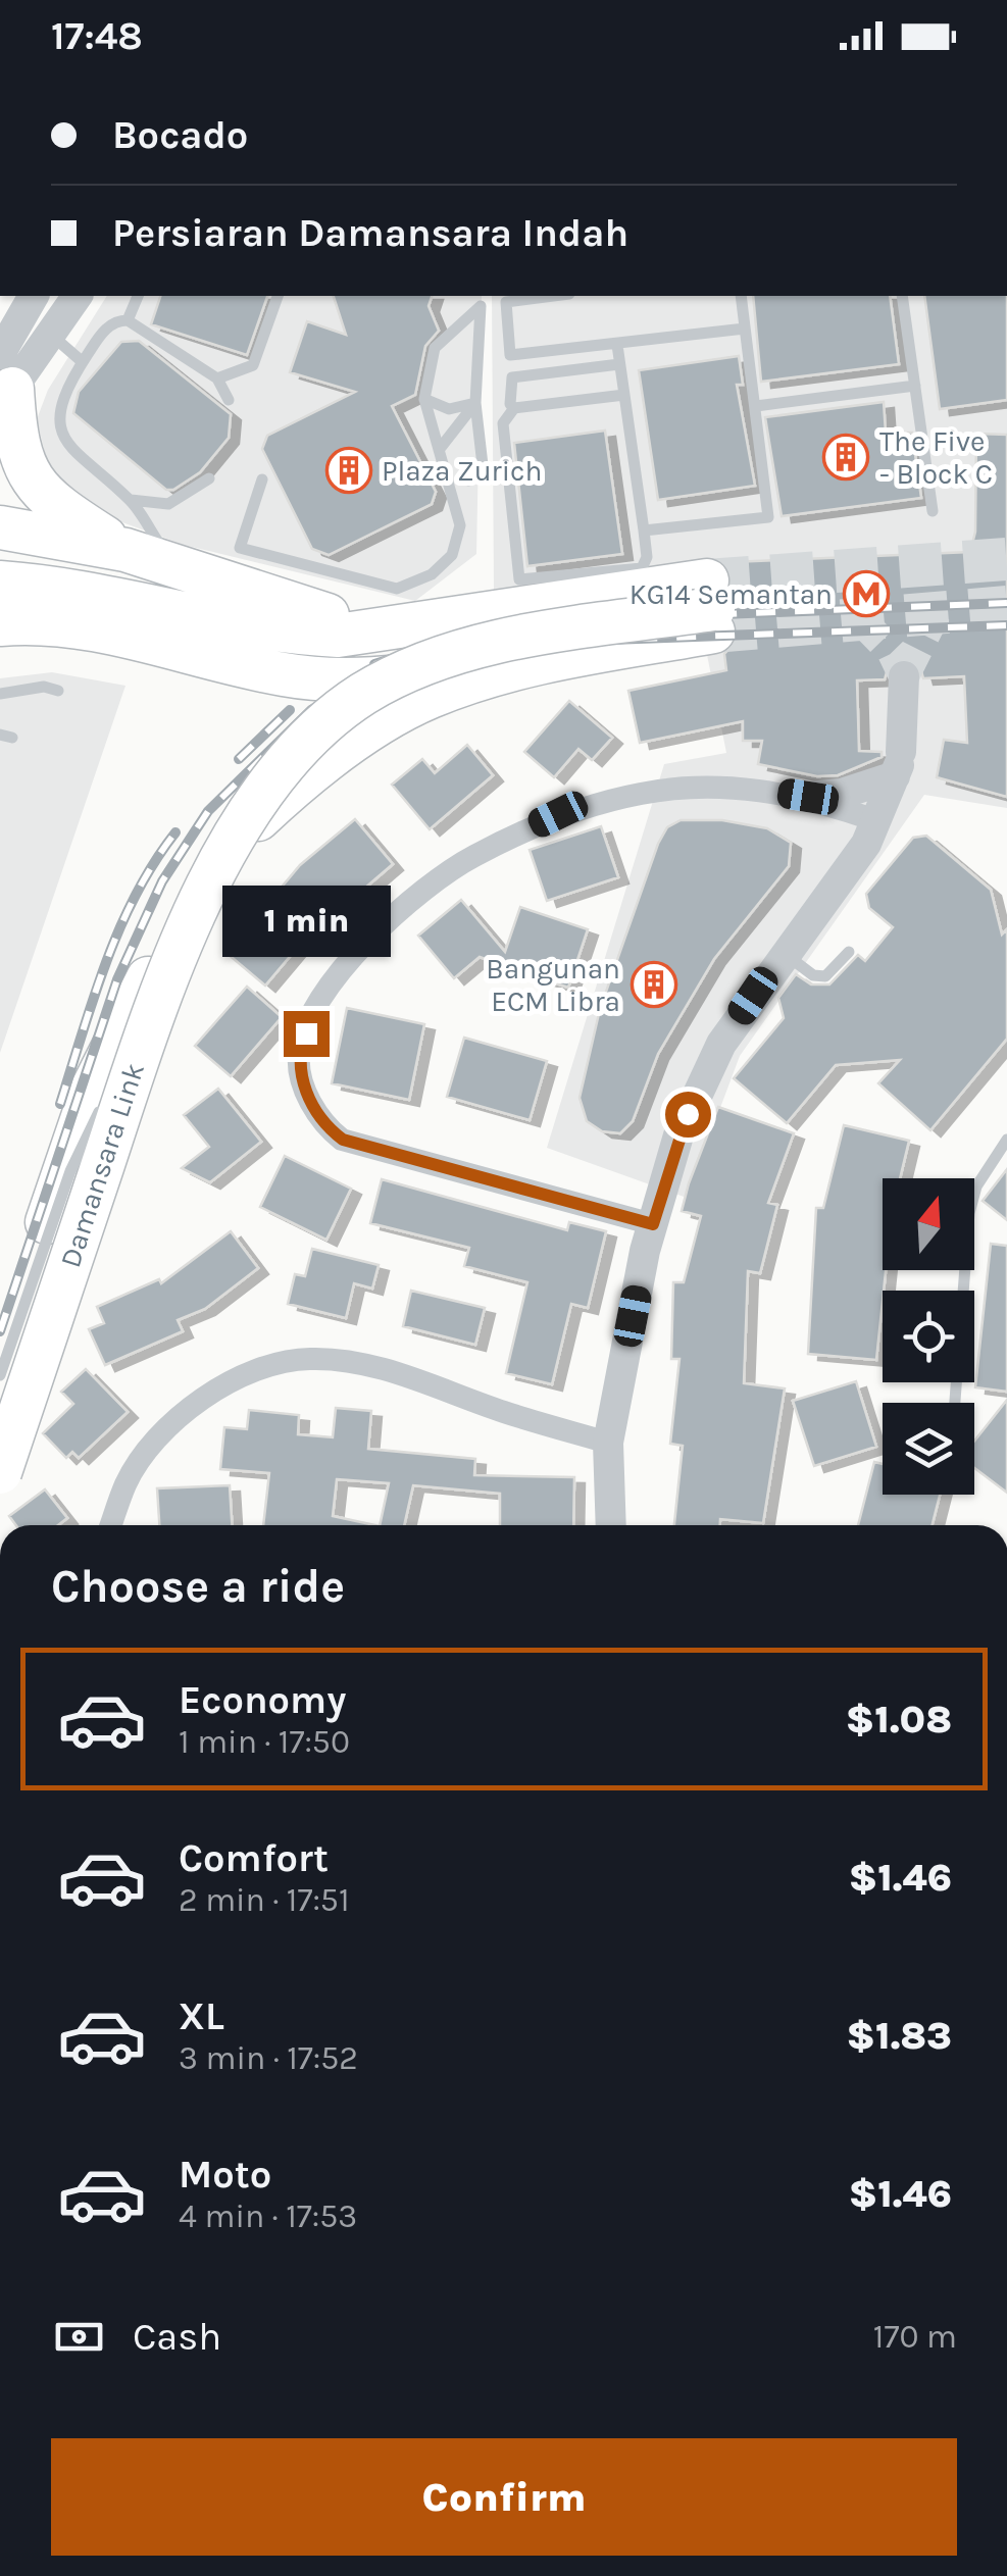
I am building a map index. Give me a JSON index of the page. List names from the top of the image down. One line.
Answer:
{"streets":{"highway":["Damansara Link"]},"places":{"building":["The Five - Block C","Plaza Zurich","Bangunan ECM Libra"],"metro station":["KG14 Semantan"]},"north":"top","page":{"status":"17:48","banner":["Bocado","Persiaran Damansara Indah"],"bubble":"1 min","heading":"Choose a ride","list":[{"name":"Economy","note":"1 min · 17:50","value":"$1.08"},{"name":"Comfort","note":"2 min · 17:51","value":"$1.46"},{"name":"XL","note":"3 min · 17:52","value":"$1.83"},{"name":"Moto","note":"4 min · 17:53","value":"$1.46"}],"pay":["Cash","170 m"],"buttons":"Confirm"}}
